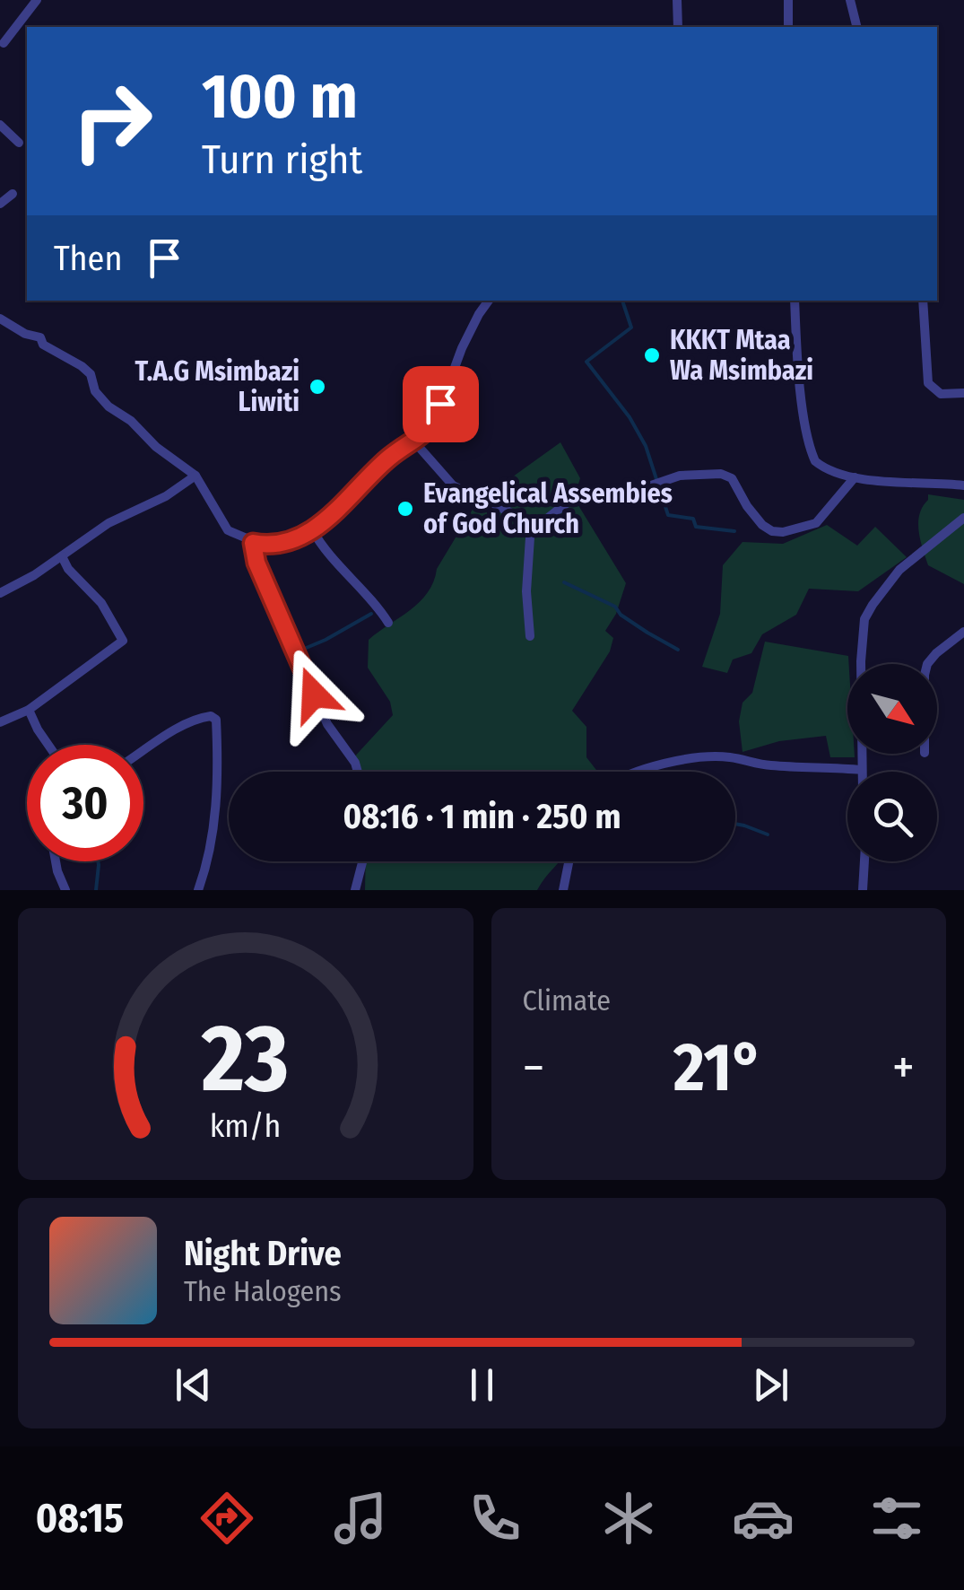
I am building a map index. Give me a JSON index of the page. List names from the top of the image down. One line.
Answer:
{"places":["KKKT Mtaa Wa Msimbazi","T.A.G Msimbazi Liwiti","Evangelical Assembies of God Church"],"north":"bottom right","page":{"turn":["100 m","Turn right"],"then":"Then","limit":"30","trip":"08:16 · 1 min · 250 m","tile":"Climate","heat":["−","21°","+"],"song":["Night Drive","The Halogens"],"tabs":"08:15","gauge":["23","km/h"]}}
